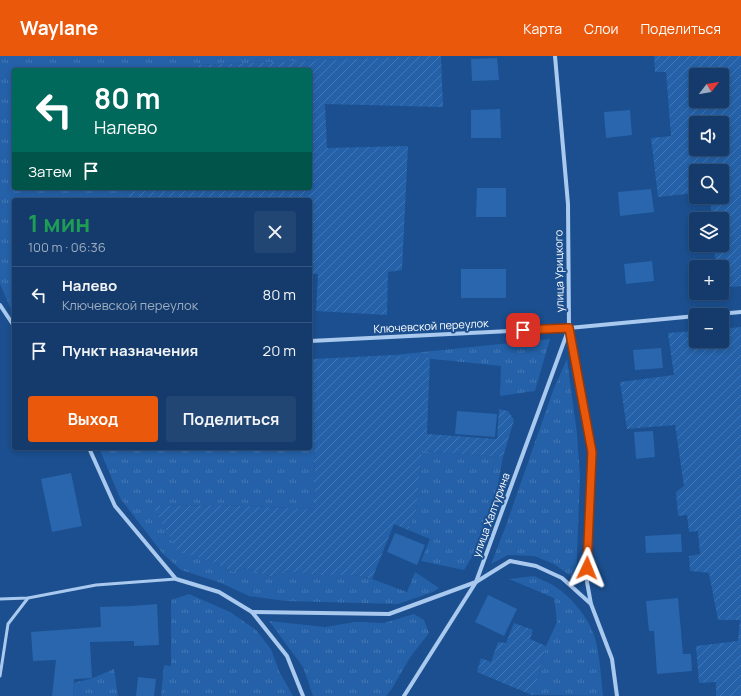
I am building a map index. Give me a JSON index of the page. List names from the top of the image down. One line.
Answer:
{"streets":{"street":["улица Урицкого","Ключевской переулок","улица Халтурина"]},"crossings":[["улица Урицкого","Ключевской переулок"],["улица Урицкого","улица Халтурина"],["Ключевской переулок","улица Халтурина"]],"north":"top right","page":{"header":"Waylane","nav":["Карта","Слои","Поделиться"],"map_buttons":["+","−"],"turn":["80 m","Налево"],"then":"Затем","heading":["1 мин","100 m · 06:36"],"list":[{"name":"Налево","note":"Ключевской переулок","value":"80 m"},{"name":"Пункт назначения","value":"20 m"}],"buttons":["Выход","Поделиться"]}}
